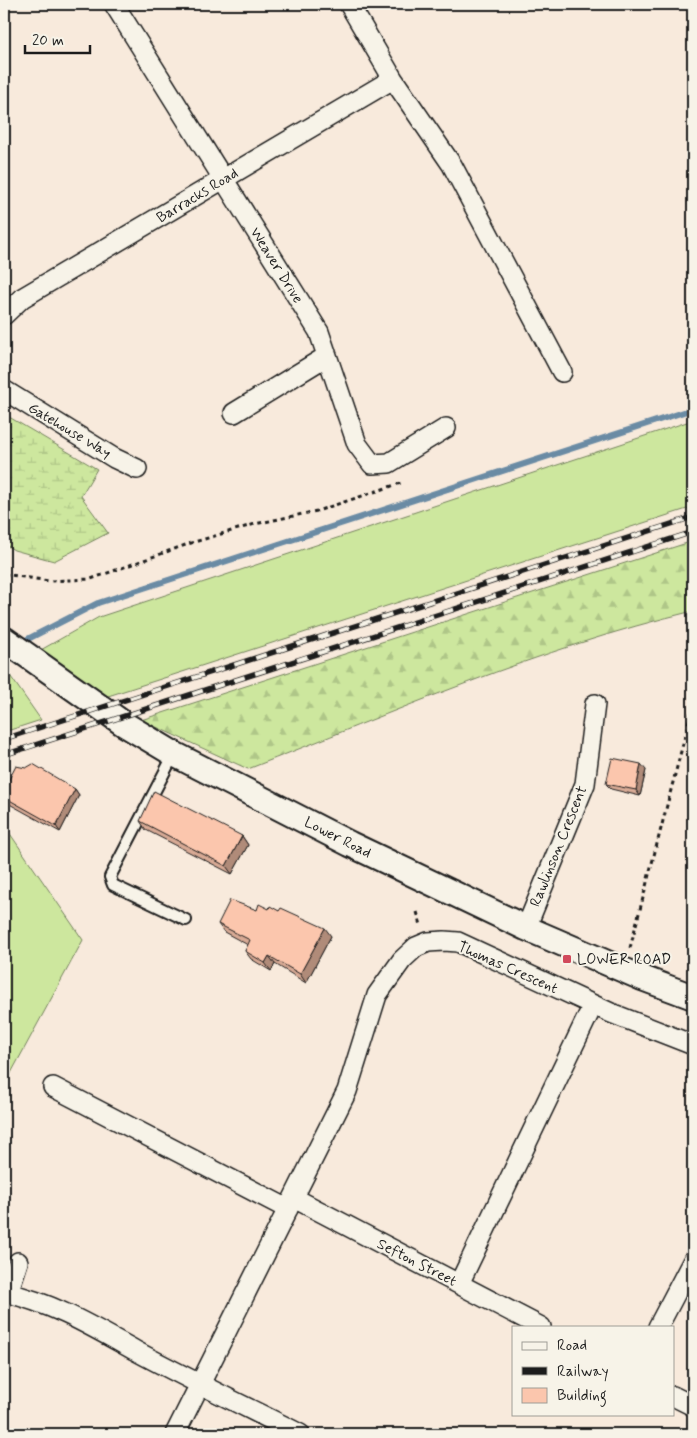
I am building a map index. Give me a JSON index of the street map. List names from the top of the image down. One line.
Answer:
{"streets":{"street":["Barracks Road","Weaver Drive","Gatehouse Way","Lower Road","Rawlinson Crescent","Thomas Crescent","Sefton Street"]},"crossings":[["Barracks Road","Weaver Drive"],["Lower Road","Rawlinson Crescent"],["Thomas Crescent","Sefton Street"]],"places":{"transit":["LOWER ROAD"]},"legend":["Road","Railway","Building"],"scale_bar":"20 m"}
